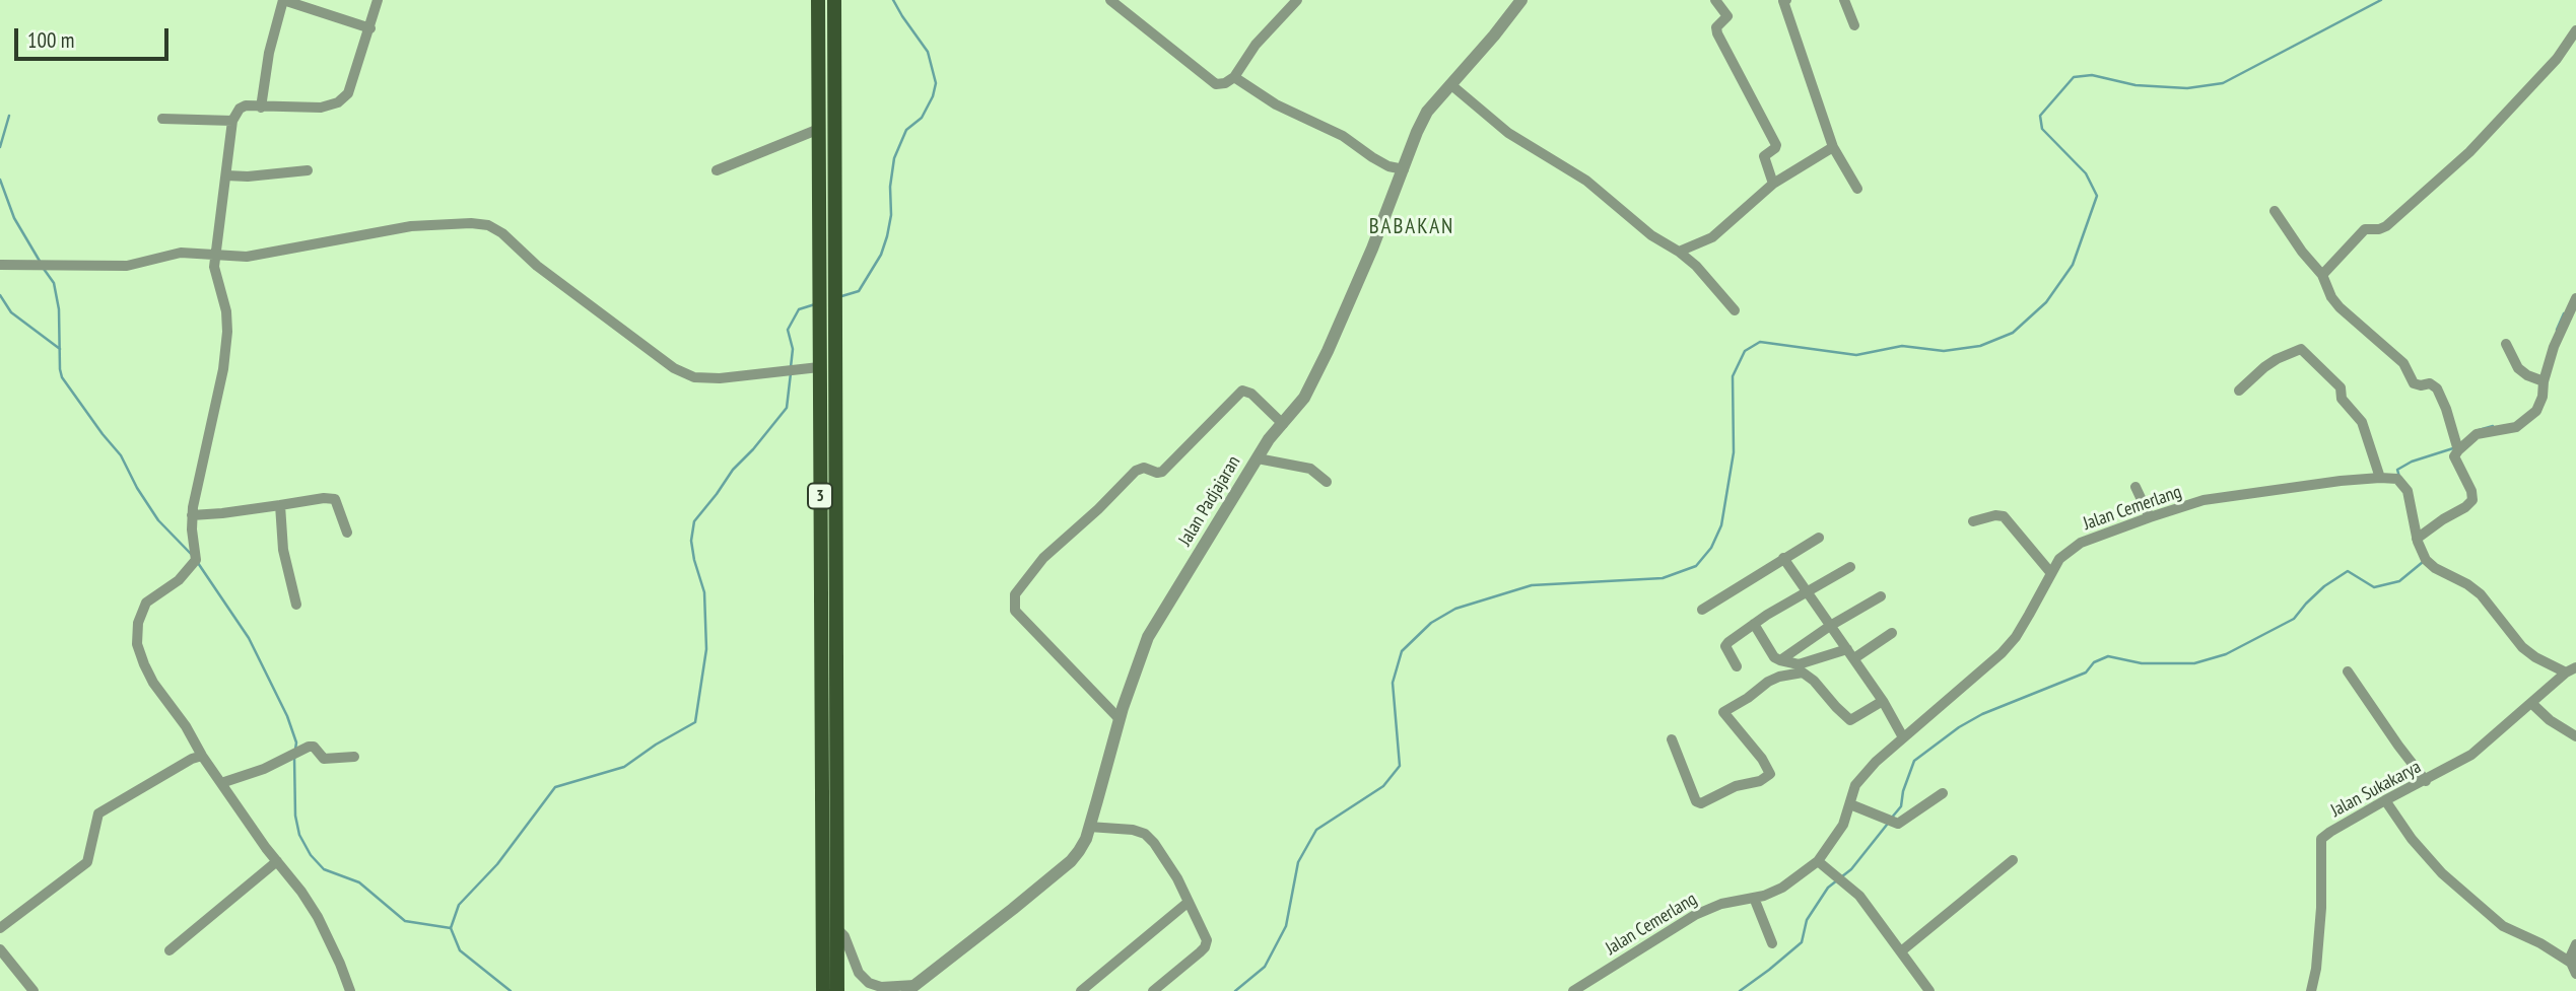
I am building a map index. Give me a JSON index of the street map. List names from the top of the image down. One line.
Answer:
{"streets":{"main road":["3"],"street":["Jalan Padjajaran","Jalan Cemerlang","Jalan Sukakarya"]},"districts":["BABAKAN"],"scale_bar":"100 m"}
